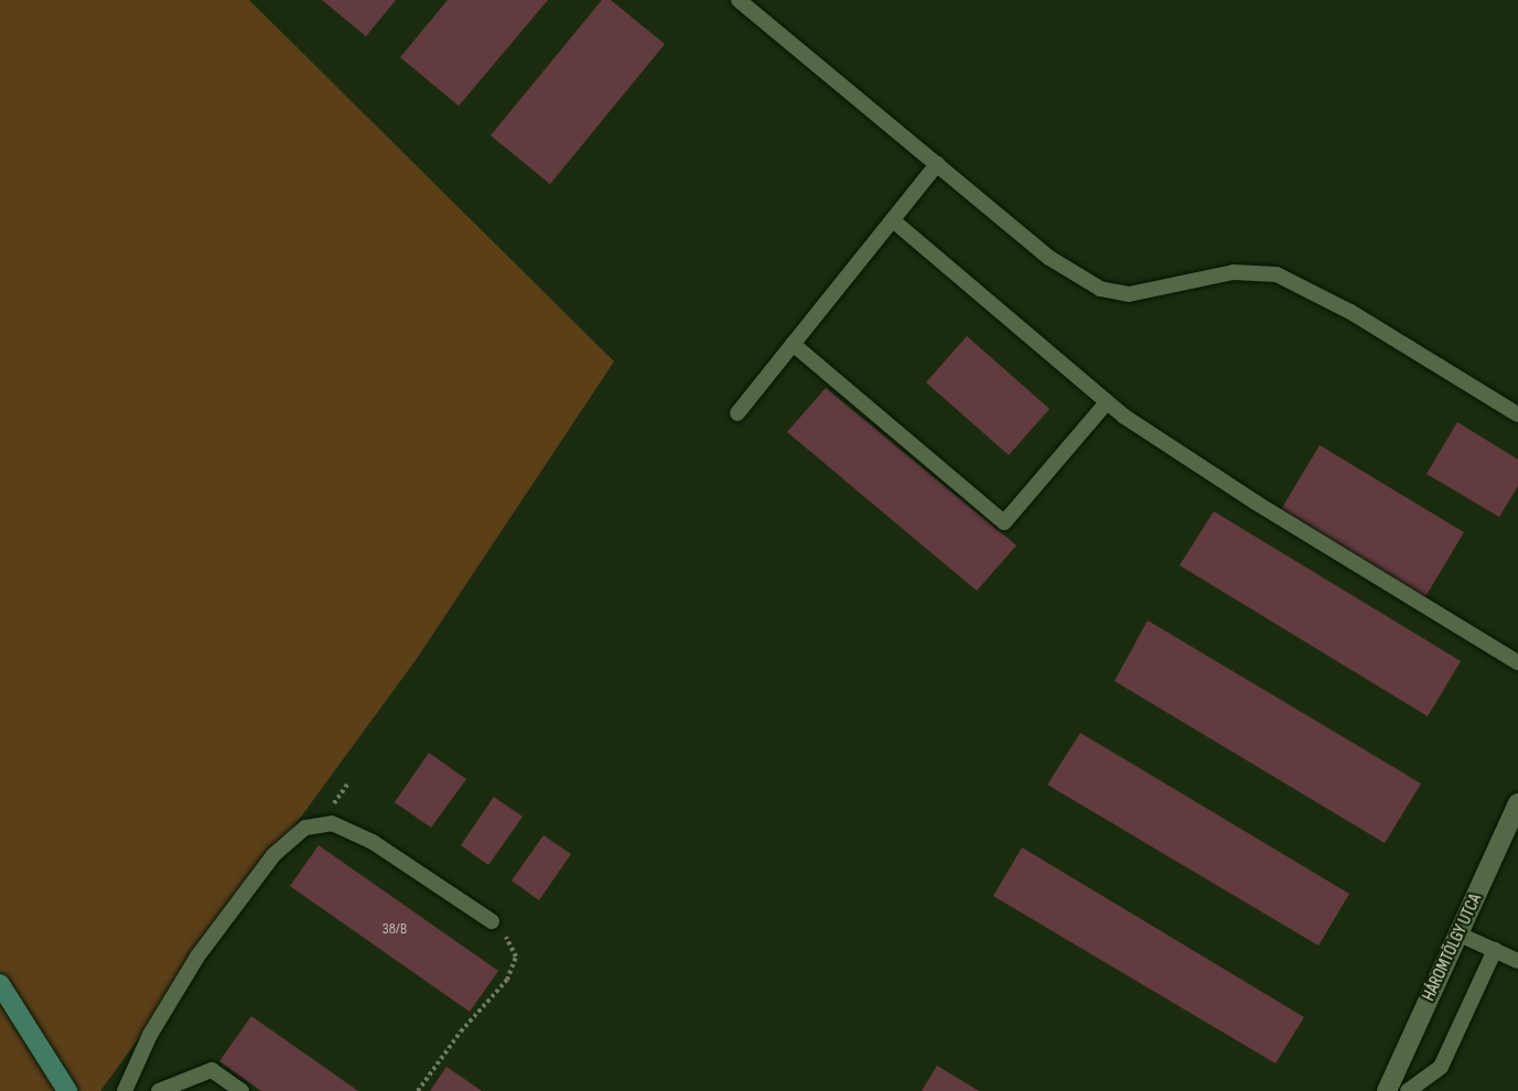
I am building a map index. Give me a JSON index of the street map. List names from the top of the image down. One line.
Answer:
{"streets":{"street":["HÁROMTÖLGY UTCA"]},"house_numbers":["38/B"]}
